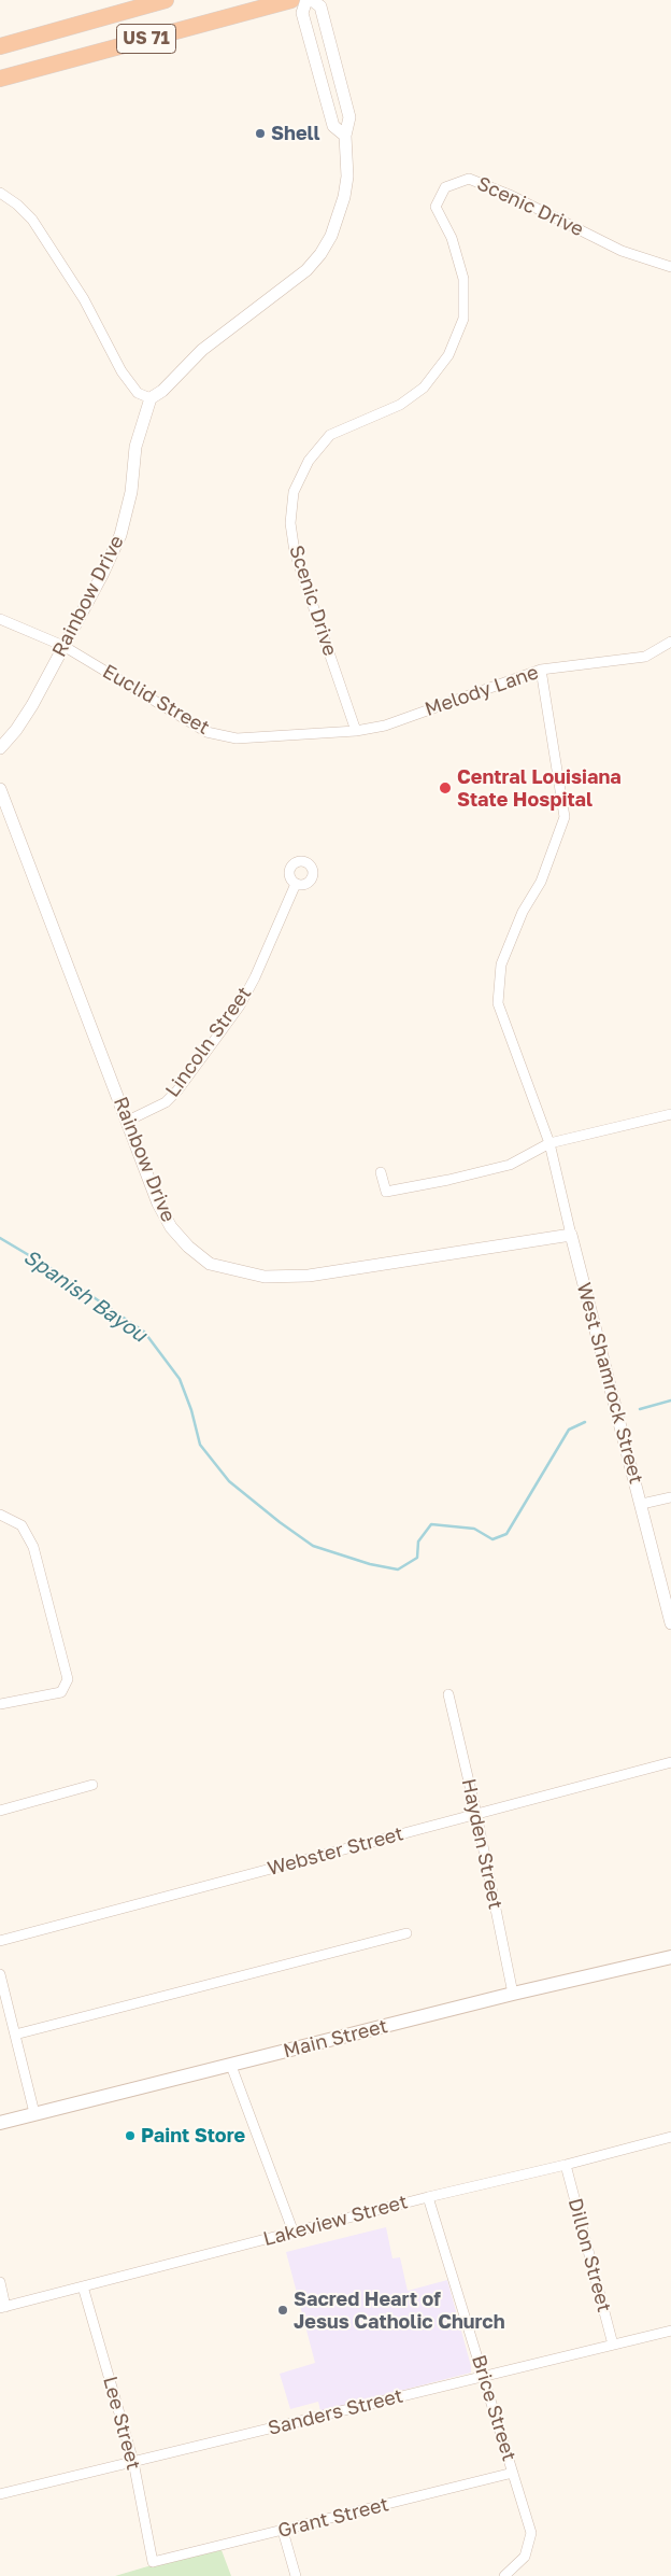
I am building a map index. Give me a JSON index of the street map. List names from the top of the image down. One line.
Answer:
{"streets":{"highway":["US 71"],"main road":["Main Street"],"street":["Scenic Drive","Rainbow Drive","Melody Lane","Euclid Street","Lincoln Street","West Shamrock Street","Hayden Street","Webster Street","Lakeview Street","Dillon Street","Brice Street","Sanders Street","Lee Street","Grant Street"]},"crossings":[["Scenic Drive","Melody Lane"],["Scenic Drive","Euclid Street"],["Rainbow Drive","Euclid Street"],["Rainbow Drive","Lincoln Street"],["Rainbow Drive","West Shamrock Street"],["Melody Lane","Euclid Street"],["Melody Lane","West Shamrock Street"],["Hayden Street","Webster Street"],["Hayden Street","Main Street"],["Lakeview Street","Dillon Street"],["Lakeview Street","Brice Street"],["Lakeview Street","Lee Street"],["Dillon Street","Sanders Street"],["Brice Street","Sanders Street"],["Brice Street","Grant Street"],["Sanders Street","Lee Street"],["Lee Street","Grant Street"]],"water":["Spanish Bayou"],"places":["Shell","Central Louisiana State Hospital","Paint Store","Sacred Heart of Jesus Catholic Church"]}
